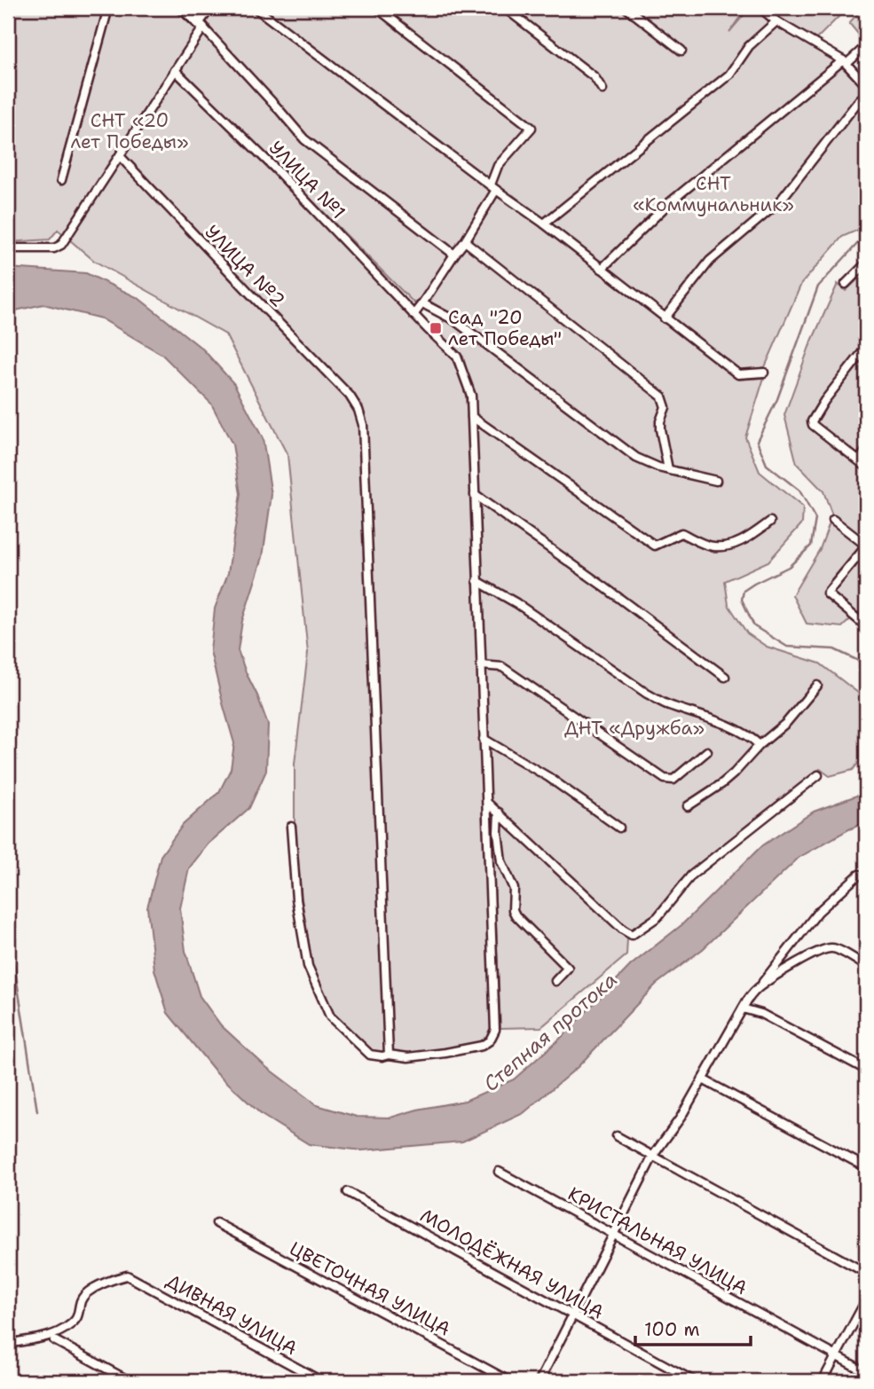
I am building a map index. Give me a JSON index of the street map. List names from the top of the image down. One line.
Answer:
{"streets":{"street":["УЛИЦА №1","УЛИЦА №2","КРИСТАЛЬНАЯ УЛИЦА","МОЛОДЁЖНАЯ УЛИЦА","ЦВЕТОЧНАЯ УЛИЦА","ДИВНАЯ УЛИЦА"]},"crossings":[["УЛИЦА №1","УЛИЦА №2"]],"water":["Степная протока"],"parks":["СНТ «20 лет Победы»","СНТ «Коммунальник»","ДНТ «Дружба»"],"places":{"transit":["Сад \"20 лет Победы\""]},"scale_bar":"100 m"}
